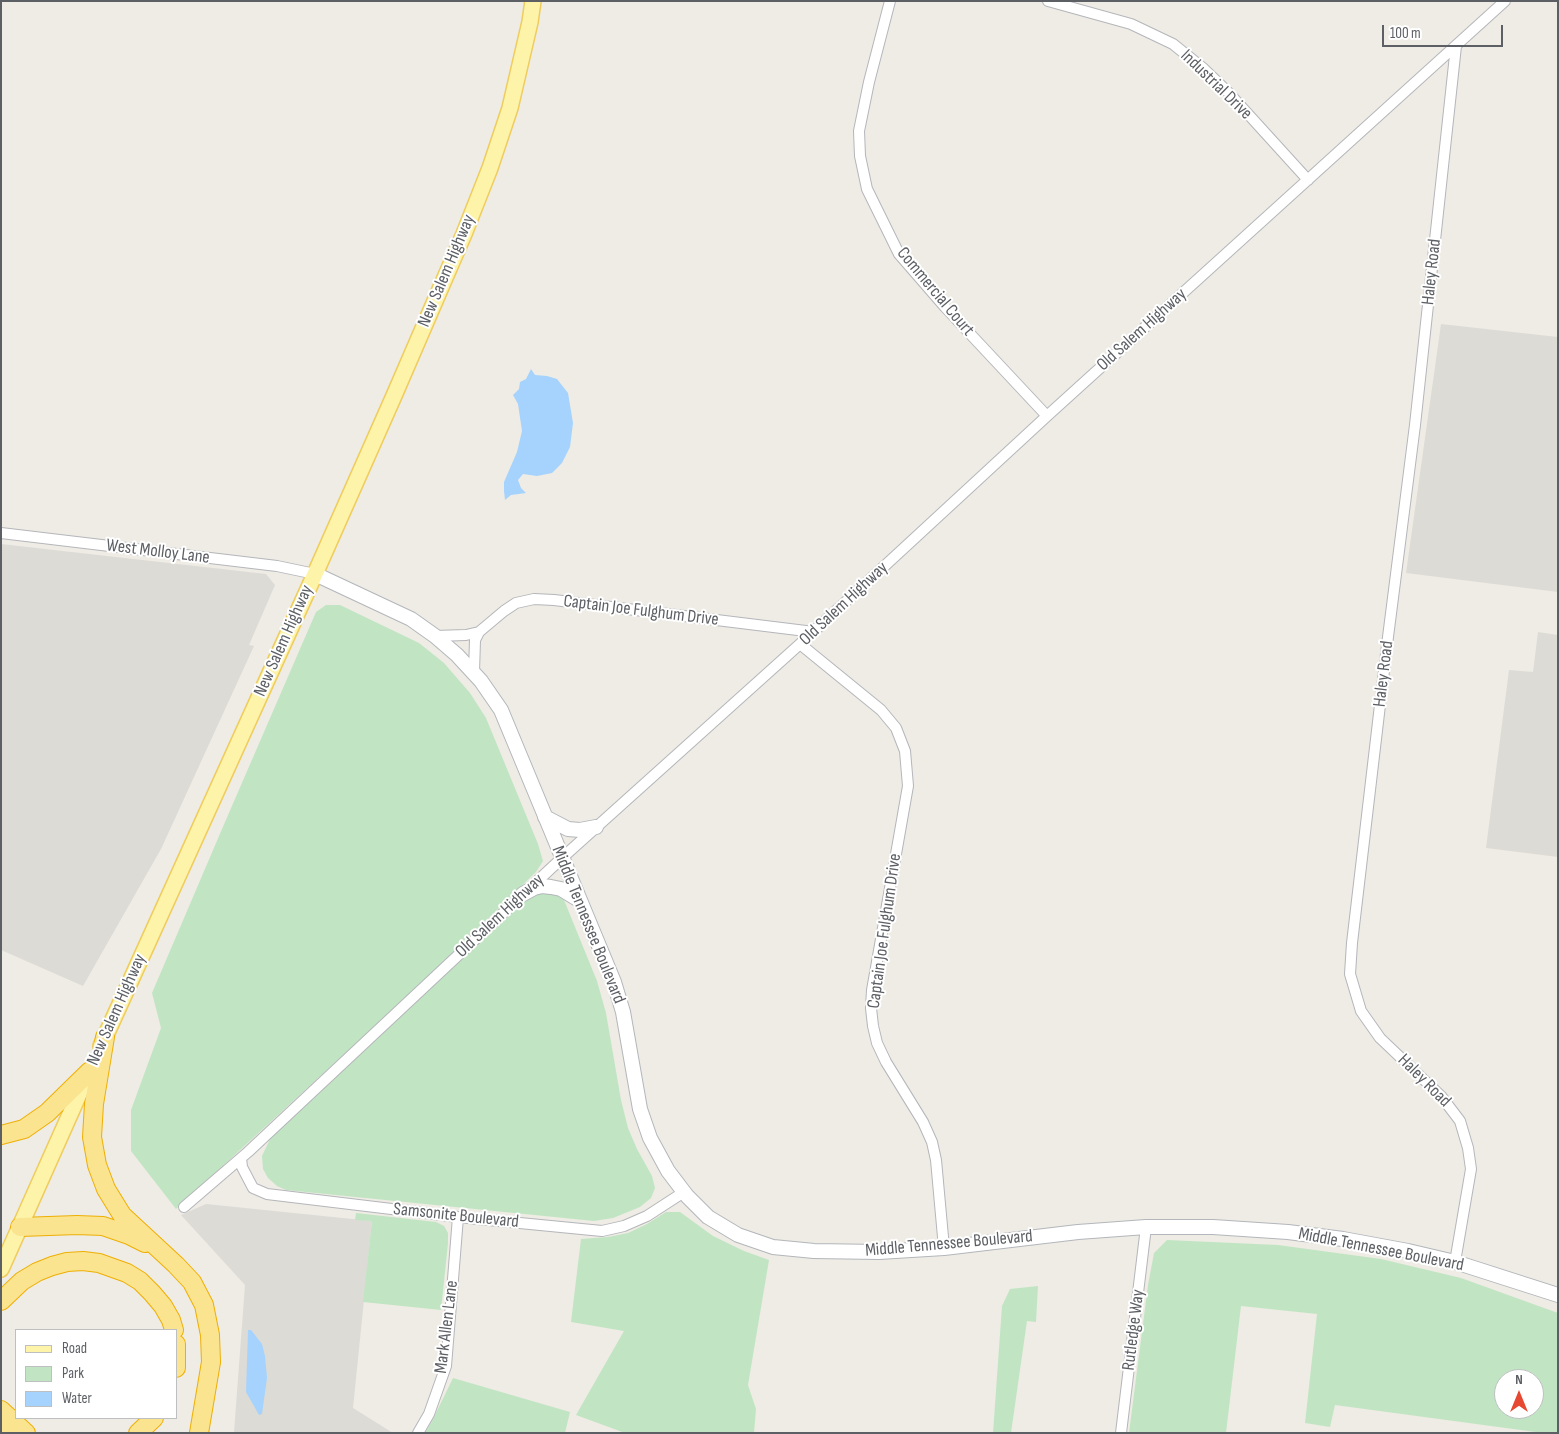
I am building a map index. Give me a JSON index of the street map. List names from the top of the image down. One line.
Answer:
{"streets":{"main road":["New Salem Highway","Middle Tennessee Boulevard"],"street":["Industrial Drive","Haley Road","Commercial Court","Old Salem Highway","West Molloy Lane","Captain Joe Fulghum Drive","Samsonite Boulevard","Mark Allen Lane","Rutledge Way"]},"crossings":[["Industrial Drive","Old Salem Highway"],["New Salem Highway","West Molloy Lane"],["New Salem Highway","Middle Tennessee Boulevard"],["Haley Road","Old Salem Highway"],["Haley Road","Middle Tennessee Boulevard"],["Commercial Court","Old Salem Highway"],["Old Salem Highway","Captain Joe Fulghum Drive"],["Old Salem Highway","Middle Tennessee Boulevard"],["Old Salem Highway","Samsonite Boulevard"],["West Molloy Lane","Middle Tennessee Boulevard"],["Captain Joe Fulghum Drive","Middle Tennessee Boulevard"],["Middle Tennessee Boulevard","Samsonite Boulevard"],["Middle Tennessee Boulevard","Rutledge Way"],["Samsonite Boulevard","Mark Allen Lane"]],"legend":["Road","Park","Water"],"scale_bar":"100 m","north":"top"}
